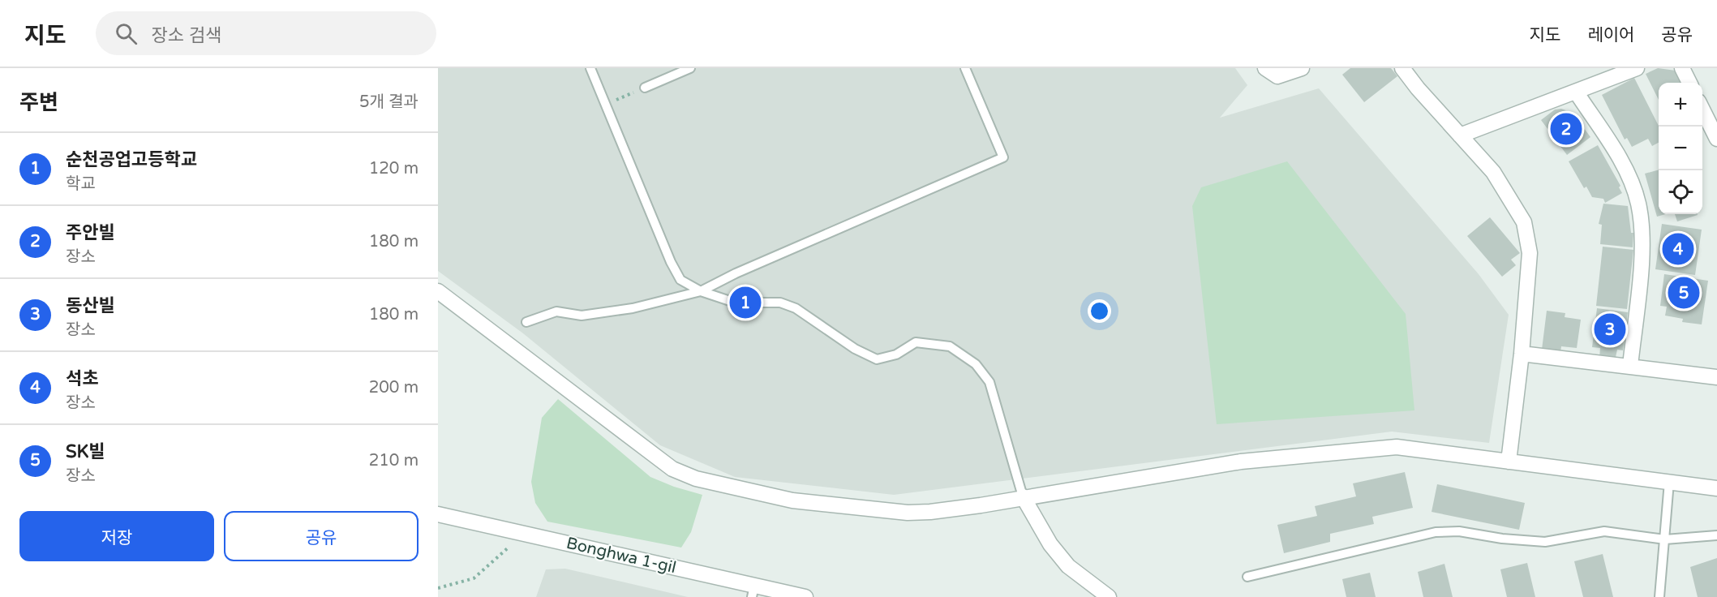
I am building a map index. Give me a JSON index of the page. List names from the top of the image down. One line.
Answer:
{"streets":{"street":["Bonghwa 1-gil"]},"page":{"header":"지도","search":"장소 검색","nav":["지도","레이어","공유"],"heading":["주변","5개 결과"],"map_buttons":["+","−"],"pins":["2","4","5","1","3"],"list":[{"mark":"1","name":"순천공업고등학교","note":"학교","value":"120 m"},{"mark":"2","name":"주안빌","note":"장소","value":"180 m"},{"mark":"3","name":"동산빌","note":"장소","value":"180 m"},{"mark":"4","name":"석초","note":"장소","value":"200 m"},{"mark":"5","name":"SK빌","note":"장소","value":"210 m"}],"buttons":["저장","공유"]}}
